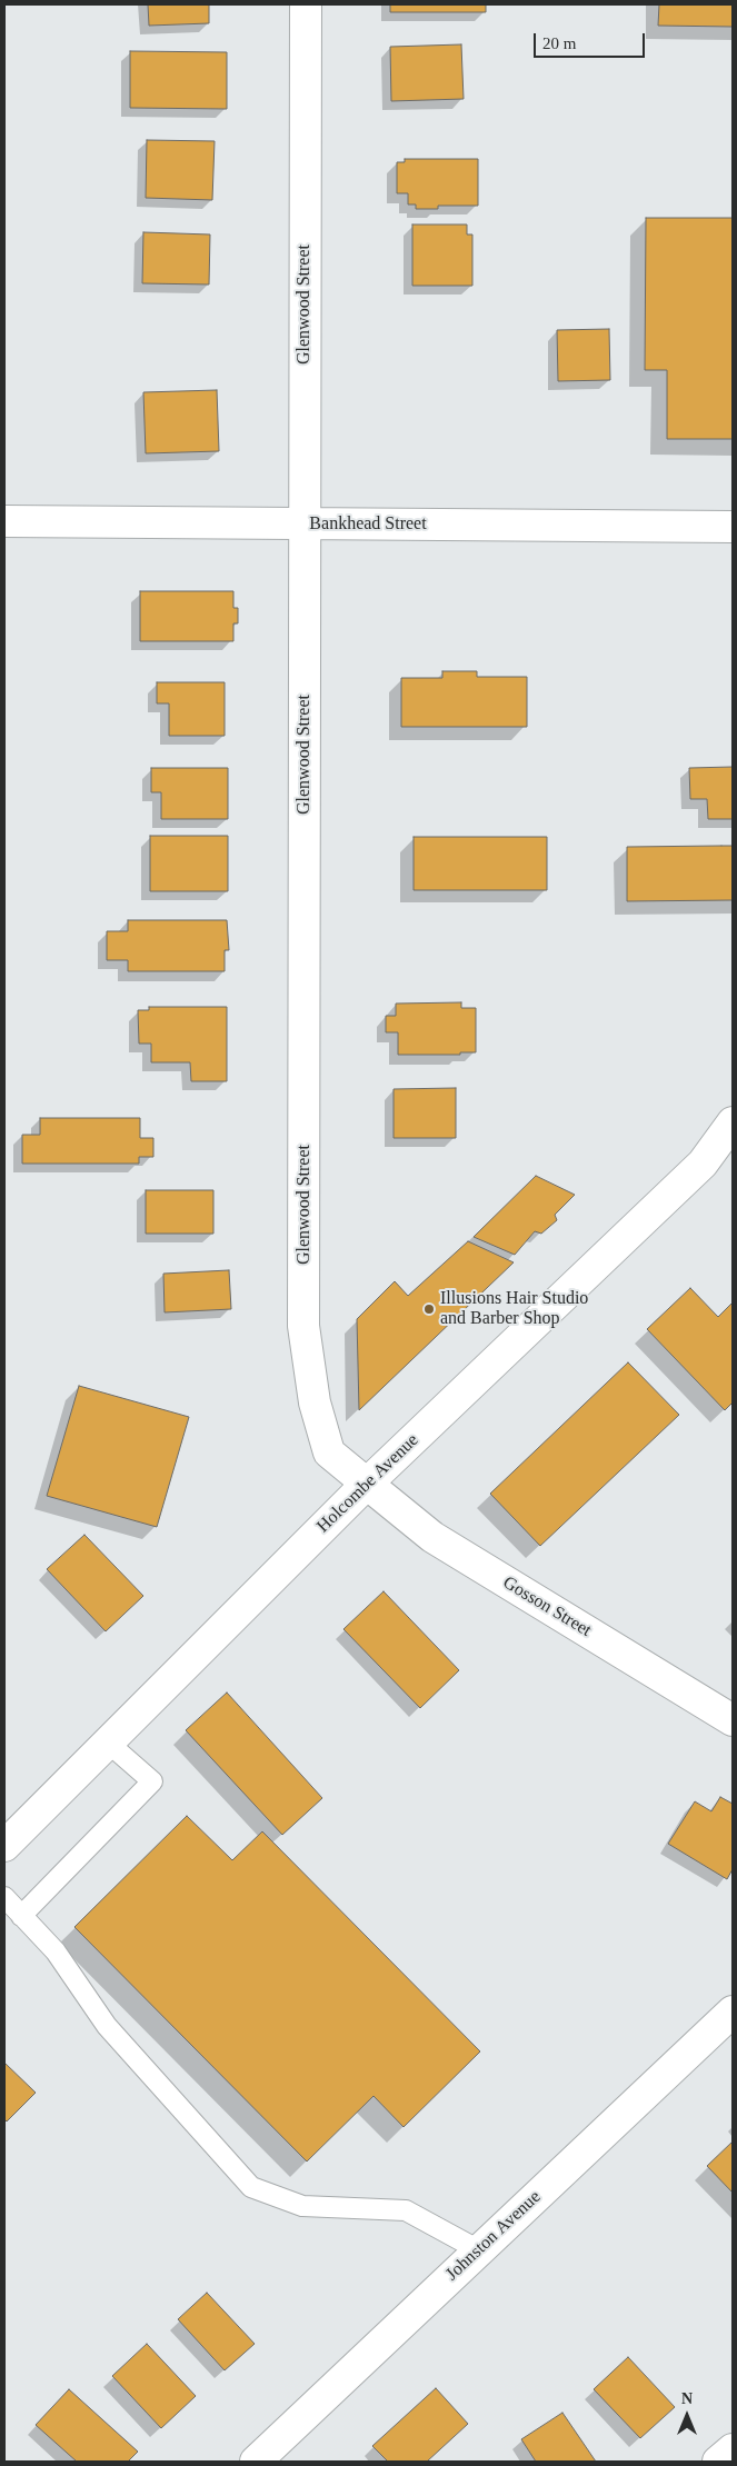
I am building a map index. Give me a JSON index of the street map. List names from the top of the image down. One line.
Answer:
{"streets":{"street":["Glenwood Street","Bankhead Street","Holcombe Avenue","Gosson Street","Johnston Avenue"]},"crossings":[["Glenwood Street","Bankhead Street"],["Glenwood Street","Holcombe Avenue"],["Glenwood Street","Gosson Street"],["Holcombe Avenue","Gosson Street"]],"places":["Illusions Hair Studio and Barber Shop"],"scale_bar":"20 m","north":"top"}
